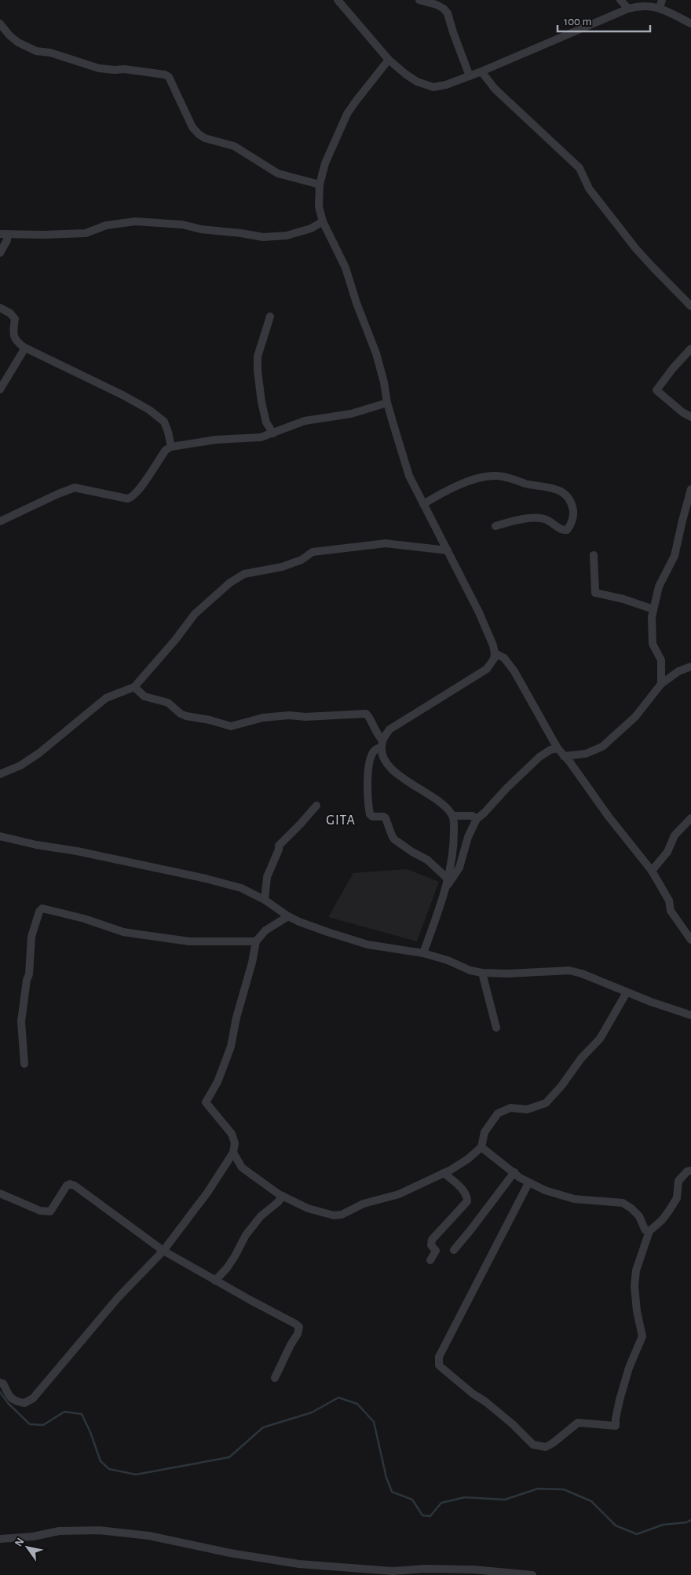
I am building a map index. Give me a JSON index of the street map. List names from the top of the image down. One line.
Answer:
{"districts":["GITA"],"scale_bar":"100 m","north":"top left"}
